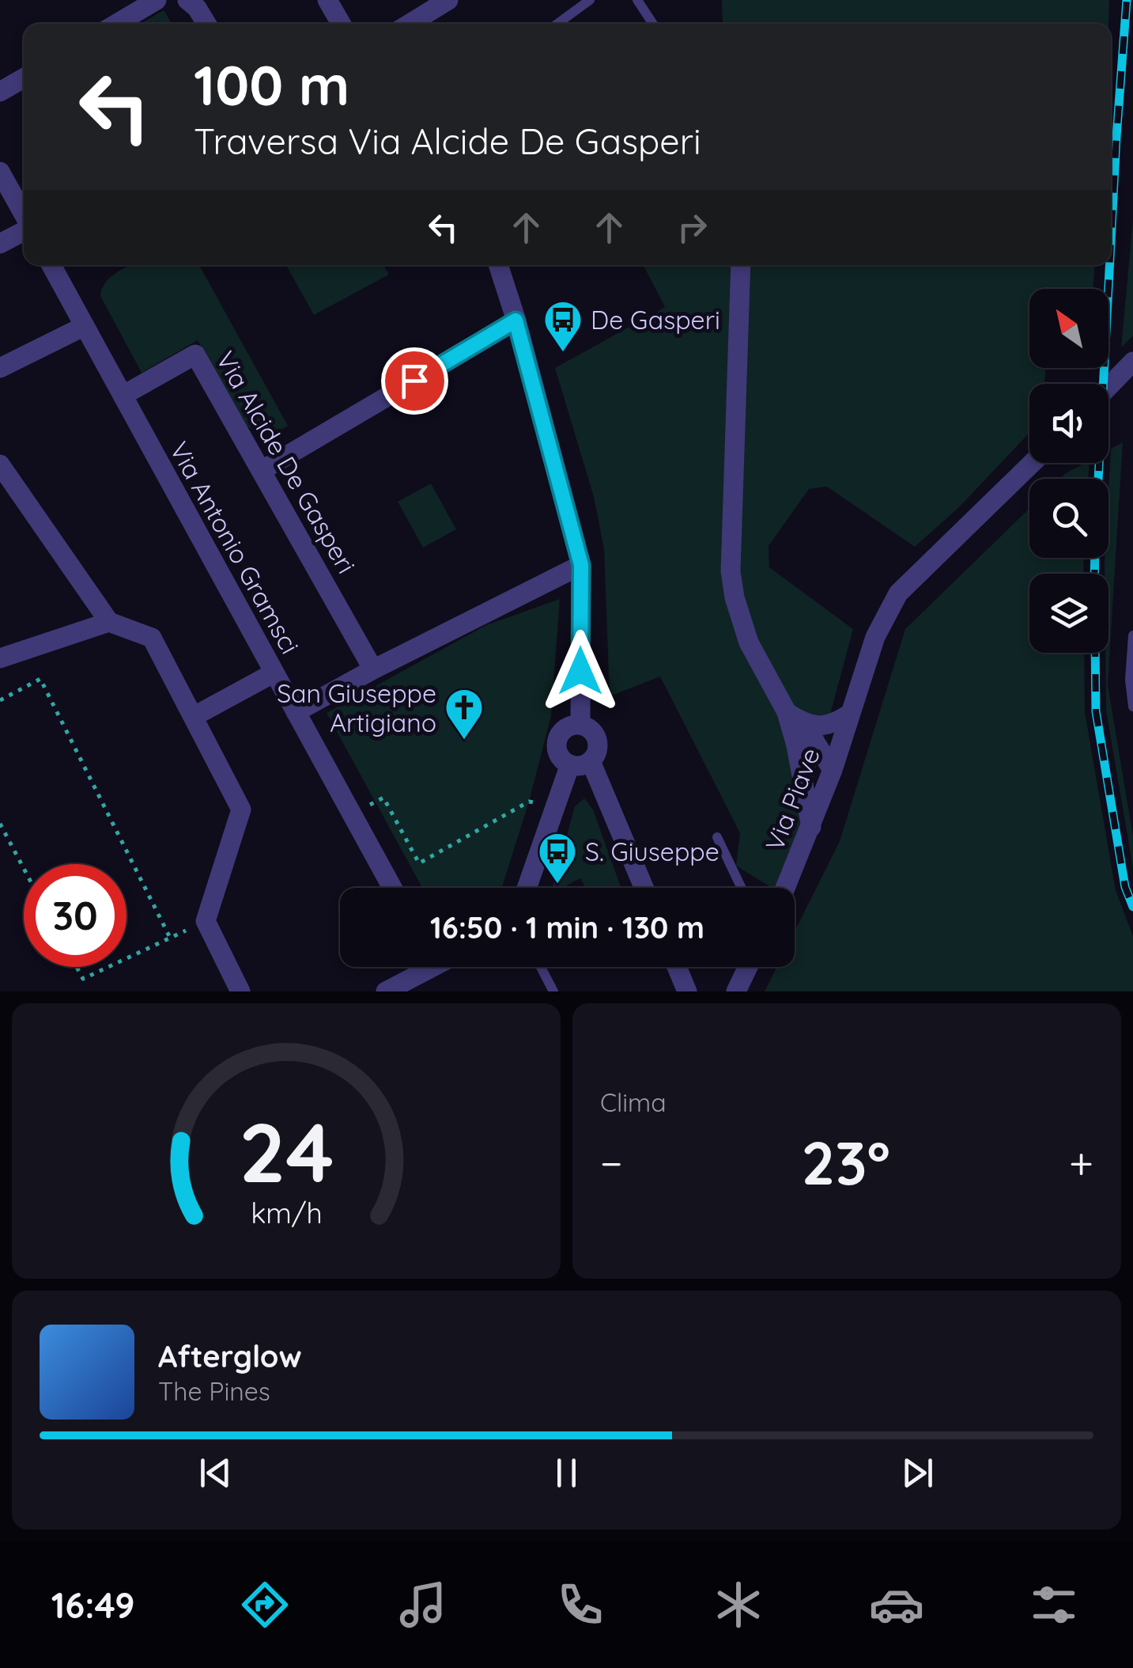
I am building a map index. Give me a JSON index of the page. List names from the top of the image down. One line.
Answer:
{"streets":{"street":["Via Alcide De Gasperi","Via Antonio Gramsci","Via Piave"]},"crossings":[["Via Alcide De Gasperi","Via Antonio Gramsci"]],"places":{"bus stop":["De Gasperi","S. Giuseppe"],"church":["San Giuseppe Artigiano"]},"north":"top left","page":{"turn":["100 m","Traversa Via Alcide De Gasperi"],"limit":"30","trip":"16:50 · 1 min · 130 m","tile":"Clima","heat":["−","23°","+"],"song":["Afterglow","The Pines"],"tabs":"16:49","gauge":["24","km/h"]}}
